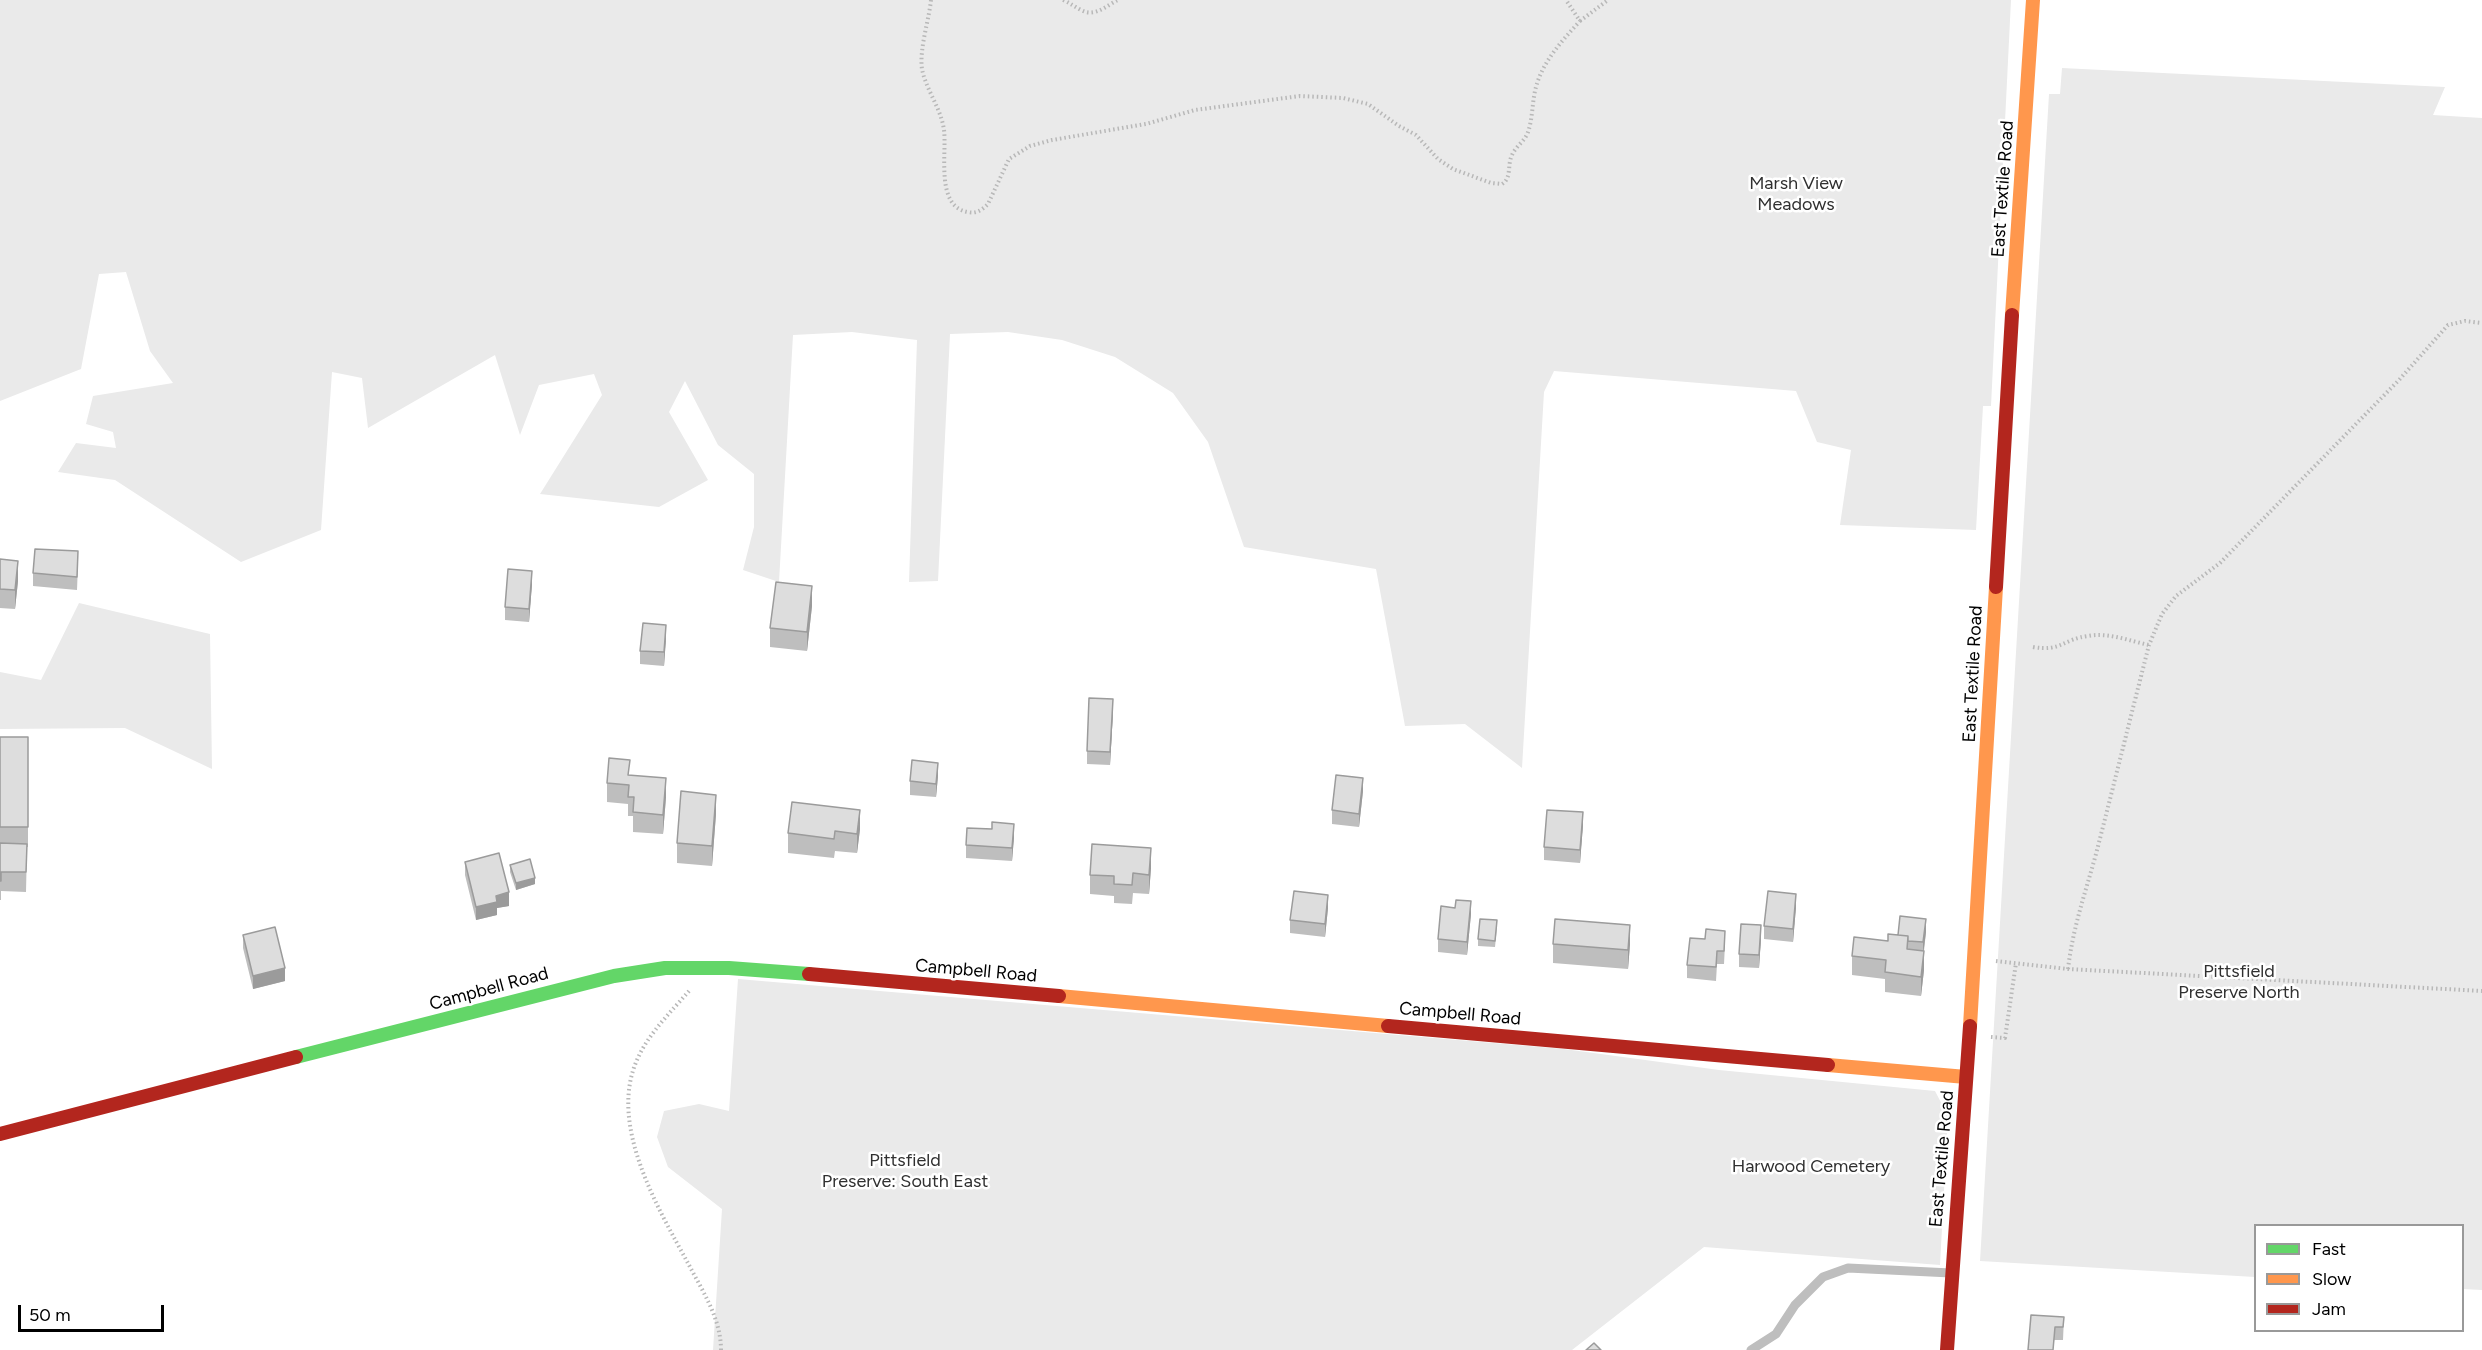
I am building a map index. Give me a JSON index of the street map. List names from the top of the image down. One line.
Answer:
{"streets":{"street":["East Textile Road","Campbell Road"]},"crossings":[["East Textile Road","Campbell Road"]],"parks":["Marsh View Meadows","Pittsfield Preserve North","Pittsfield Preserve: South East","Harwood Cemetery"],"legend":["Fast","Slow","Jam"],"scale_bar":"50 m"}
